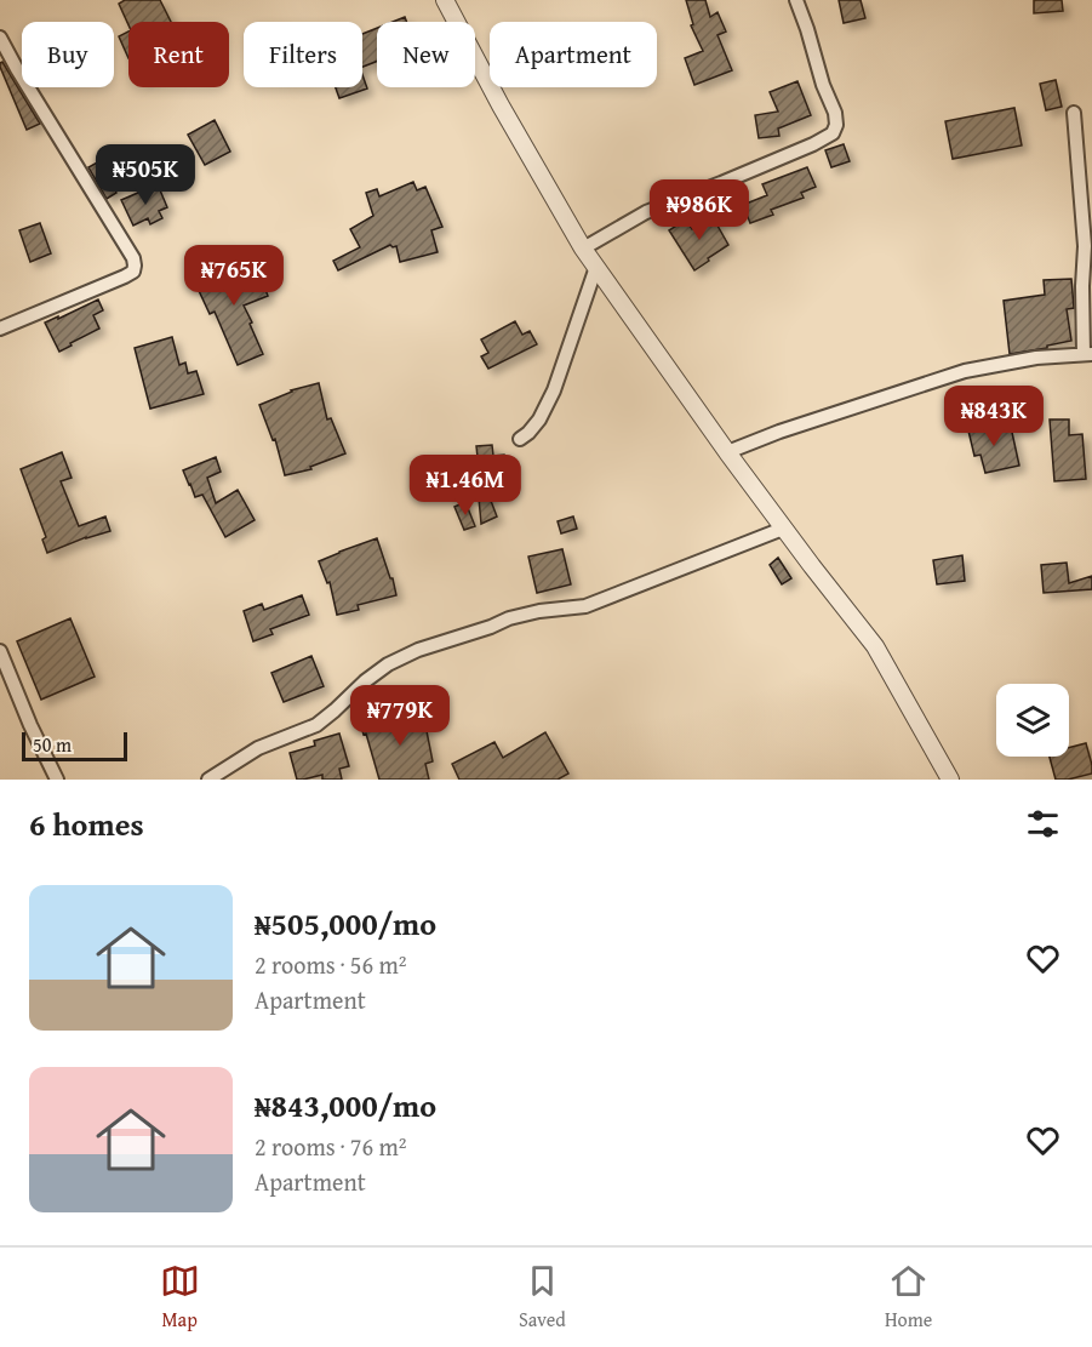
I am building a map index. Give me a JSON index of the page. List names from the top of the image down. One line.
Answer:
{"scale_bar":"50 m","page":{"chip":["Buy","Rent","Filters","New","Apartment"],"price":["₦505K","₦986K","₦765K","₦843K","₦1.46M","₦779K"],"scale":"50 m","heading":"6 homes","list":[{"name":"₦505,000/mo","note":"2 rooms · 56 m² · Apartment"},{"name":"₦843,000/mo","note":"2 rooms · 76 m² · Apartment"}],"tabs":["Map","Saved","Home"]}}
